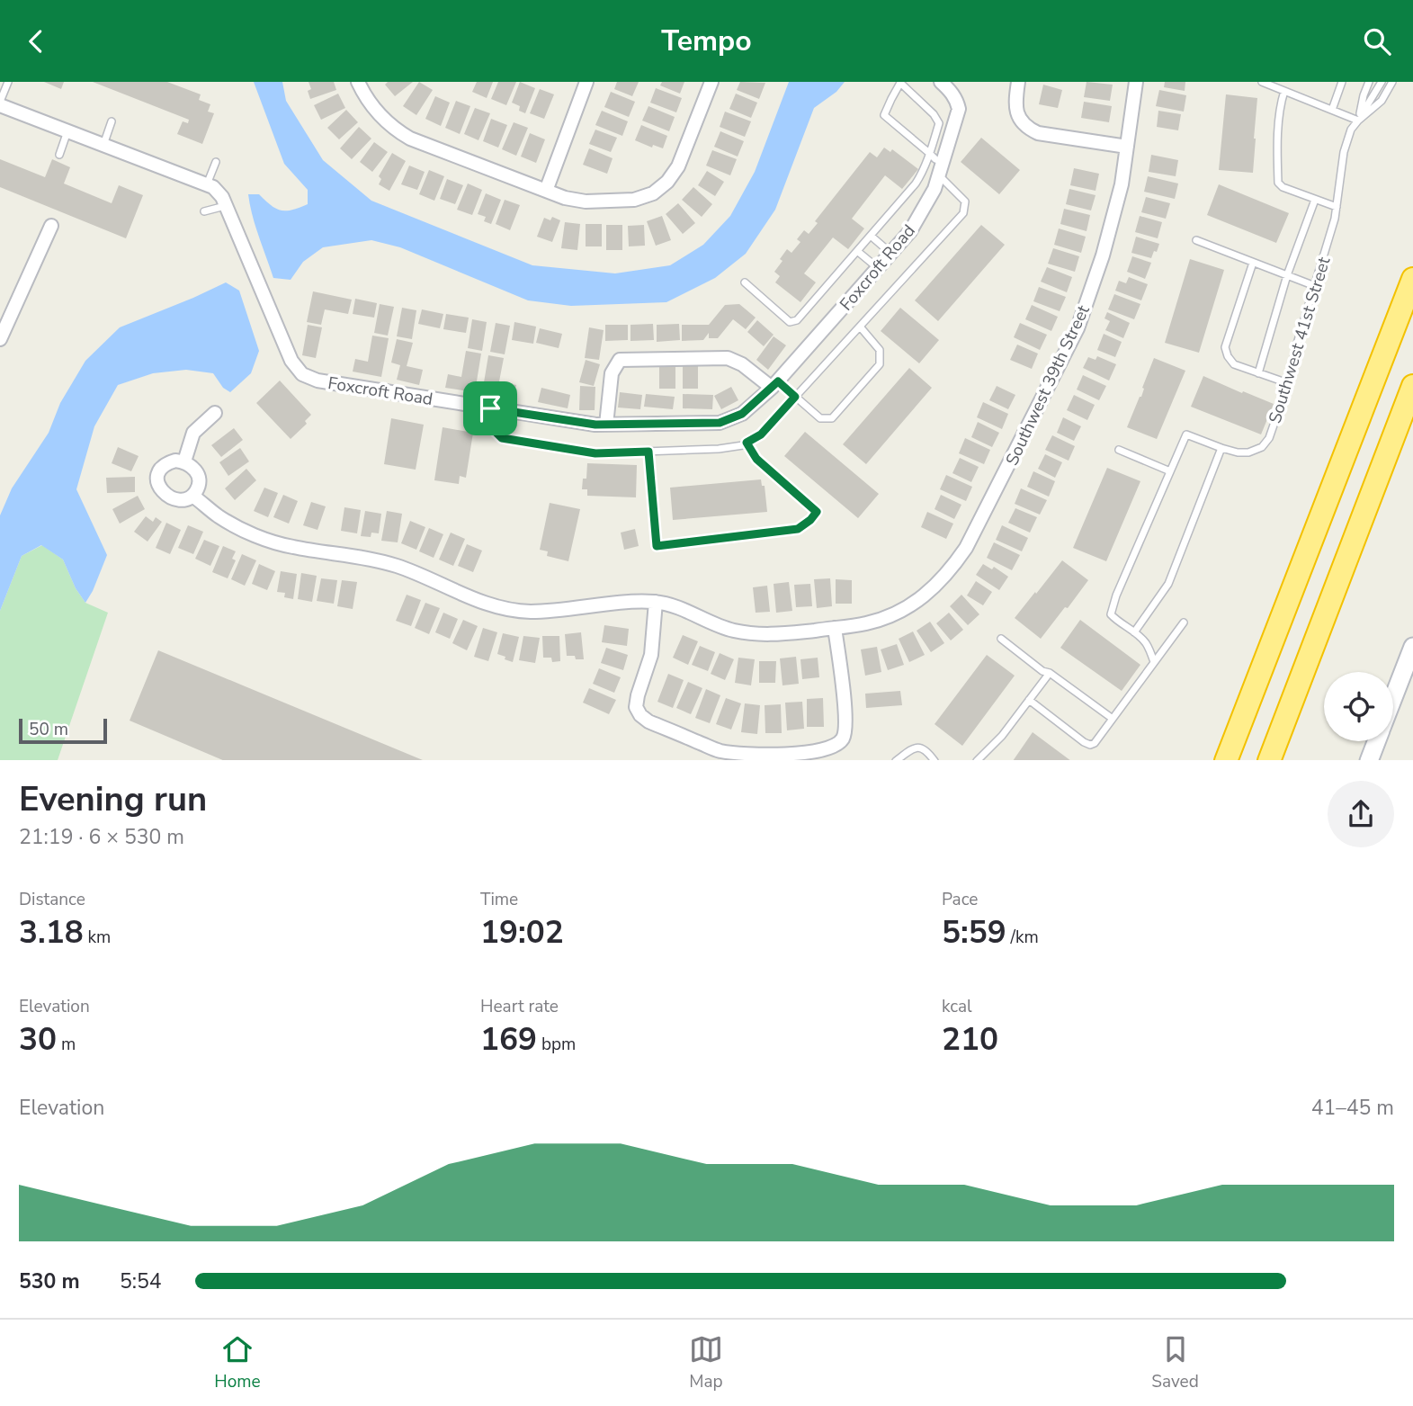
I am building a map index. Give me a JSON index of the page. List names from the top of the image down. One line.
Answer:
{"streets":{"street":["Foxcroft Road","Southwest 39th Street"],"lane":["Southwest 41st Street"]},"scale_bar":"50 m","page":{"header":"Tempo","scale":"50 m","heading":["Evening run","21:19 · 6 × 530 m"],"stats":[["Distance","3.18 km"],["Time","19:02"],["Pace","5:59 /km"],["Elevation","30 m"],["Heart rate","169 bpm"],["kcal","210"]],"chart":["Elevation","41–45 m"],"list":[{"name":"530 m","note":"5:54"}],"tabs":["Home","Map","Saved"]}}
